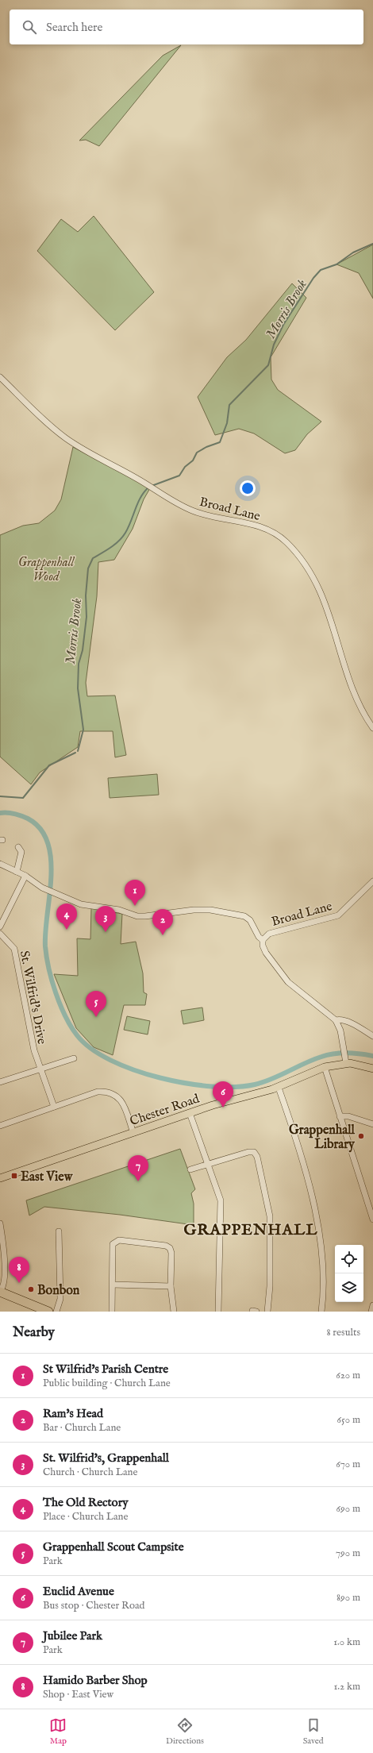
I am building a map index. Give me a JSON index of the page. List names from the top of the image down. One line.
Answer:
{"streets":{"main road":["Chester Road"],"street":["Broad Lane","St. Wilfrid's Drive"]},"districts":["GRAPPENHALL"],"water":["Morris Brook"],"parks":["Grappenhall Wood"],"places":{"other":["Grappenhall Library","Bonbon"],"transit":["East View"]},"page":{"search":"Search here","pins":["1","4","3","2","5","6","7","8"],"heading":["Nearby","8 results"],"list":[{"mark":"1","name":"St Wilfrid's Parish Centre","note":"Public building · Church Lane","value":"620 m"},{"mark":"2","name":"Ram's Head","note":"Bar · Church Lane","value":"650 m"},{"mark":"3","name":"St. Wilfrid's, Grappenhall","note":"Church · Church Lane","value":"670 m"},{"mark":"4","name":"The Old Rectory","note":"Place · Church Lane","value":"690 m"},{"mark":"5","name":"Grappenhall Scout Campsite","note":"Park","value":"790 m"},{"mark":"6","name":"Euclid Avenue","note":"Bus stop · Chester Road","value":"890 m"},{"mark":"7","name":"Jubilee Park","note":"Park","value":"1.0 km"},{"mark":"8","name":"Hamido Barber Shop","note":"Shop · East View","value":"1.2 km"}],"nav":["Map","Directions","Saved"]}}
